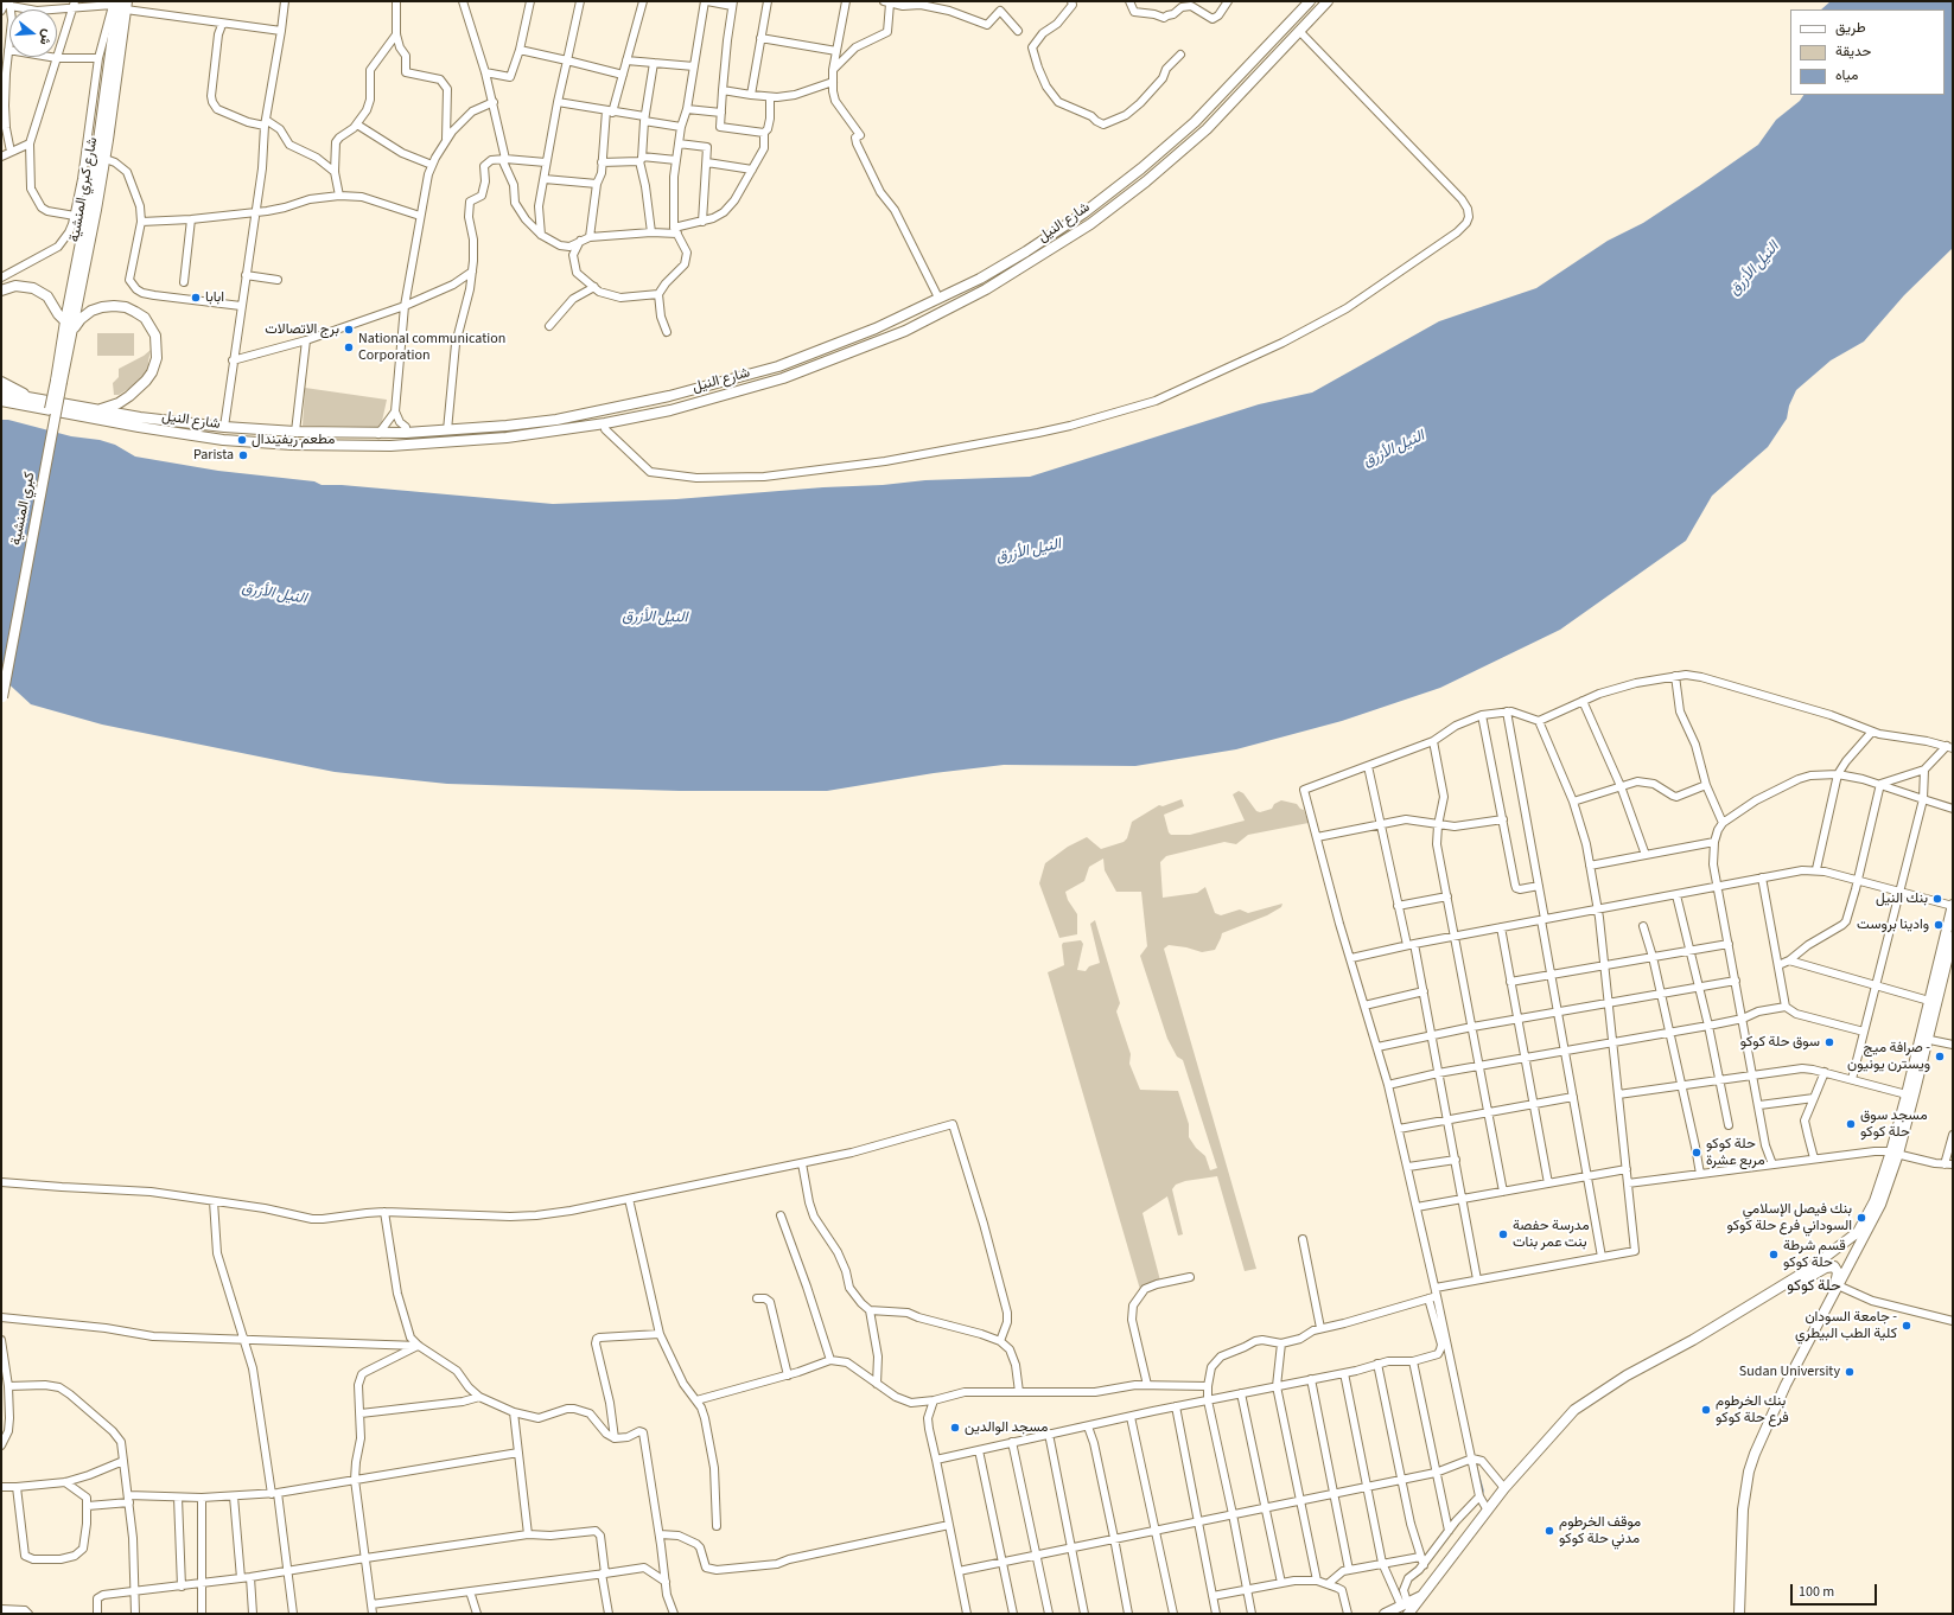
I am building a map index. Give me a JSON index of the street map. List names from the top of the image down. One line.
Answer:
{"streets":{"main road":["شارع كبري المنشية","شارع النيل","كبري المنشية"]},"crossings":[["شارع كبري المنشية","كبري المنشية"]],"districts":["حلة كوكو"],"water":["النيل الأزرق"],"places":["ابابا","برج الاتصالات","National communication Corporation","مطعم ريفيندال","Parista","بنك النيل","وادينا بروست","سوق حلة كوكو","صرافة ميج - ويسترن يونيون","مسجد سوق حلة كوكو","حلة كوكو مربع عشرة","بنك فيصل الإسلامي السوداني فرع حلة كوكو","مدرسة حفصة بنت عمر بنات","قسم شرطة حلة كوكو","جامعة السودان - كلية الطب البيطري","Sudan University","بنك الخرطوم فرع حلة كوكو","مسجد الوالدين","موقف الخرطوم مدني حلة كوكو"],"legend":["طريق","حديقة","مياه"],"scale_bar":"100 m","north":"right"}
